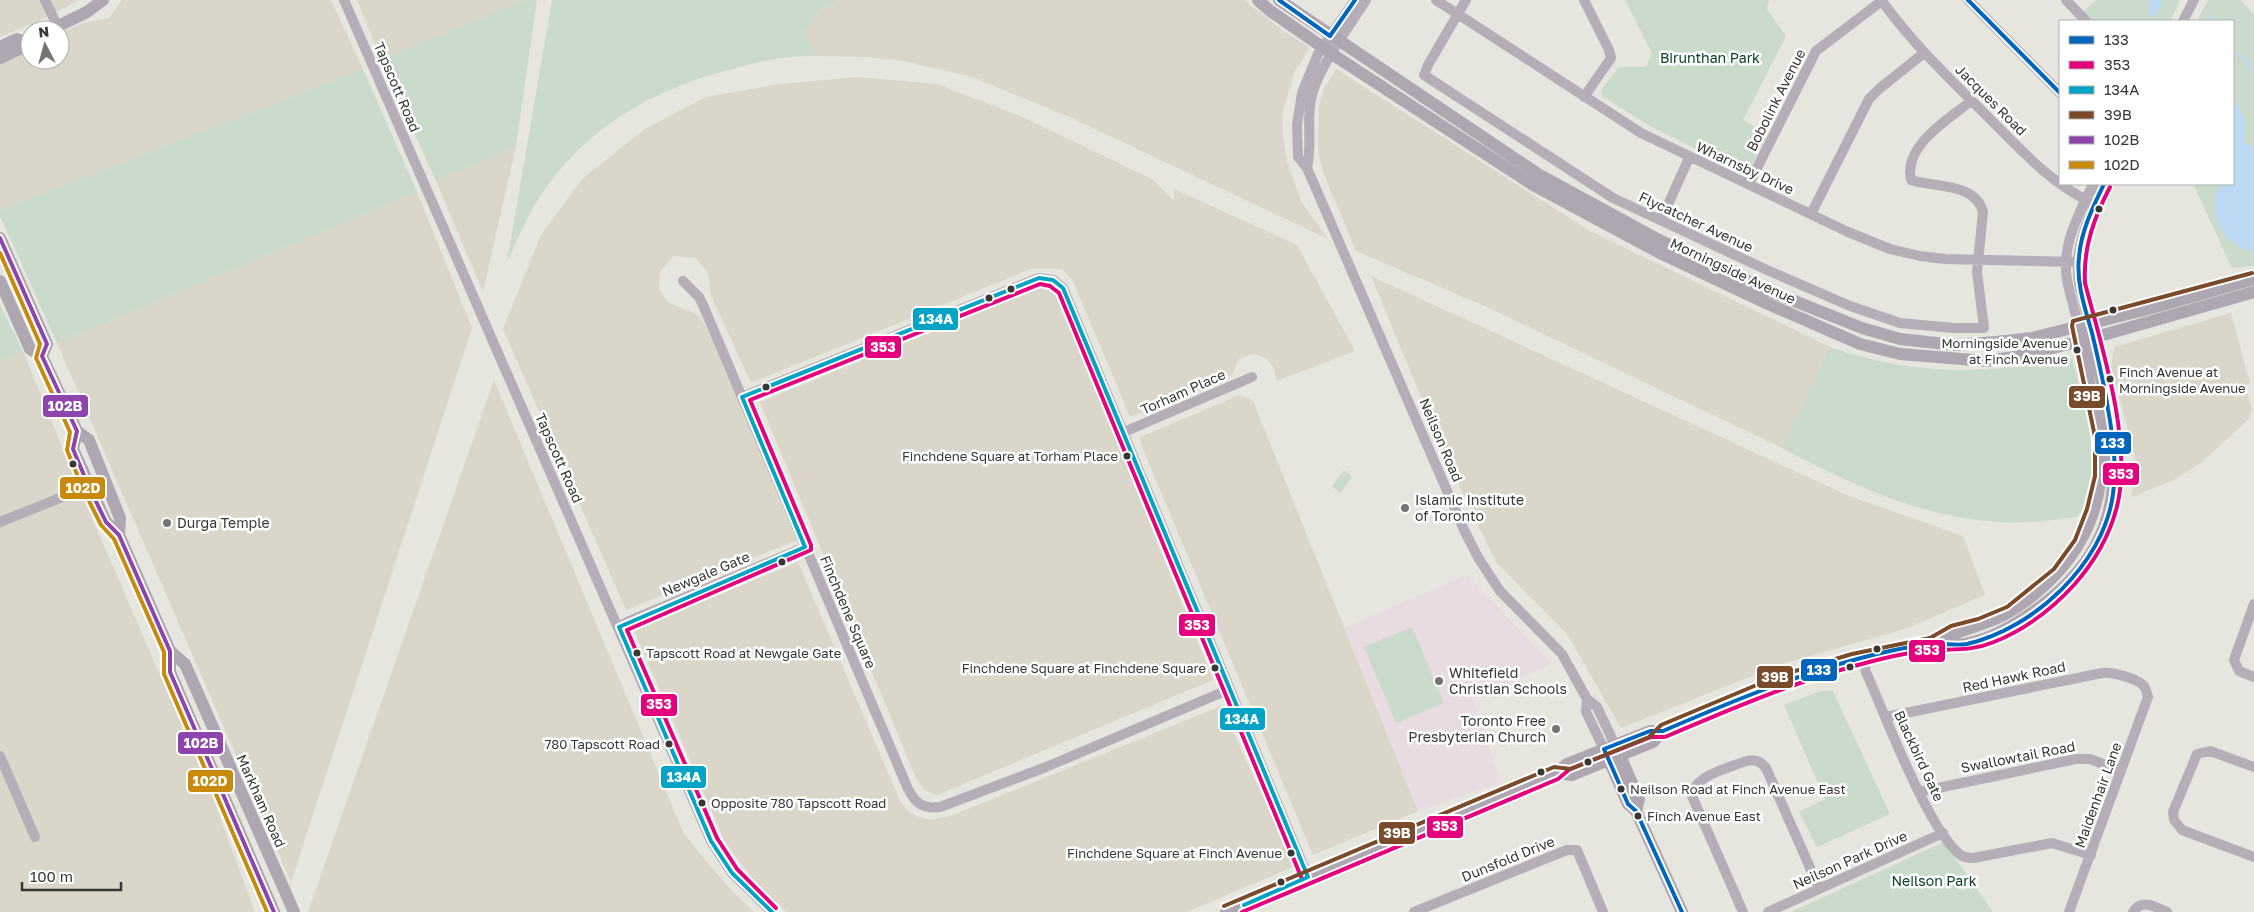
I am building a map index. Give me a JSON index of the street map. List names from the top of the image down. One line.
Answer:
{"streets":{"main road":["Morningside Avenue","Neilson Road","Markham Road"],"street":["Tapscott Road","Bobolink Avenue","Jacques Road","Wharnsby Drive","Flycatcher Avenue","Torham Place","Newgale Gate","Finchdene Square","Red Hawk Road","Blackbird Gate","Swallowtail Road","Maidenhair Lane","Dunsfold Drive","Neilson Park Drive"]},"crossings":[["Tapscott Road","Newgale Gate"],["Bobolink Avenue","Jacques Road"],["Bobolink Avenue","Wharnsby Drive"],["Wharnsby Drive","Flycatcher Avenue"],["Morningside Avenue","Neilson Road"],["Newgale Gate","Finchdene Square"],["Red Hawk Road","Blackbird Gate"],["Red Hawk Road","Maidenhair Lane"],["Blackbird Gate","Swallowtail Road"],["Blackbird Gate","Maidenhair Lane"],["Blackbird Gate","Neilson Park Drive"],["Swallowtail Road","Maidenhair Lane"]],"parks":["Birunthan Park","Neilson Park"],"places":["Morningside Avenue at Finch Avenue","Finch Avenue at Morningside Avenue","Finchdene Square at Torham Place","Islamic Institute of Toronto","Durga Temple","Tapscott Road at Newgale Gate","Finchdene Square at Finchdene Square","Whitefield Christian Schools","Toronto Free Presbyterian Church","780 Tapscott Road","Neilson Road at Finch Avenue East","Opposite 780 Tapscott Road","Finch Avenue East","Finchdene Square at Finch Avenue"],"lines":["transit line 133","transit line 353","transit line 102B","transit line 102D","transit line 39B","transit line 134A"],"legend":["133","353","134A","39B","102B","102D"],"scale_bar":"100 m","north":"top"}
